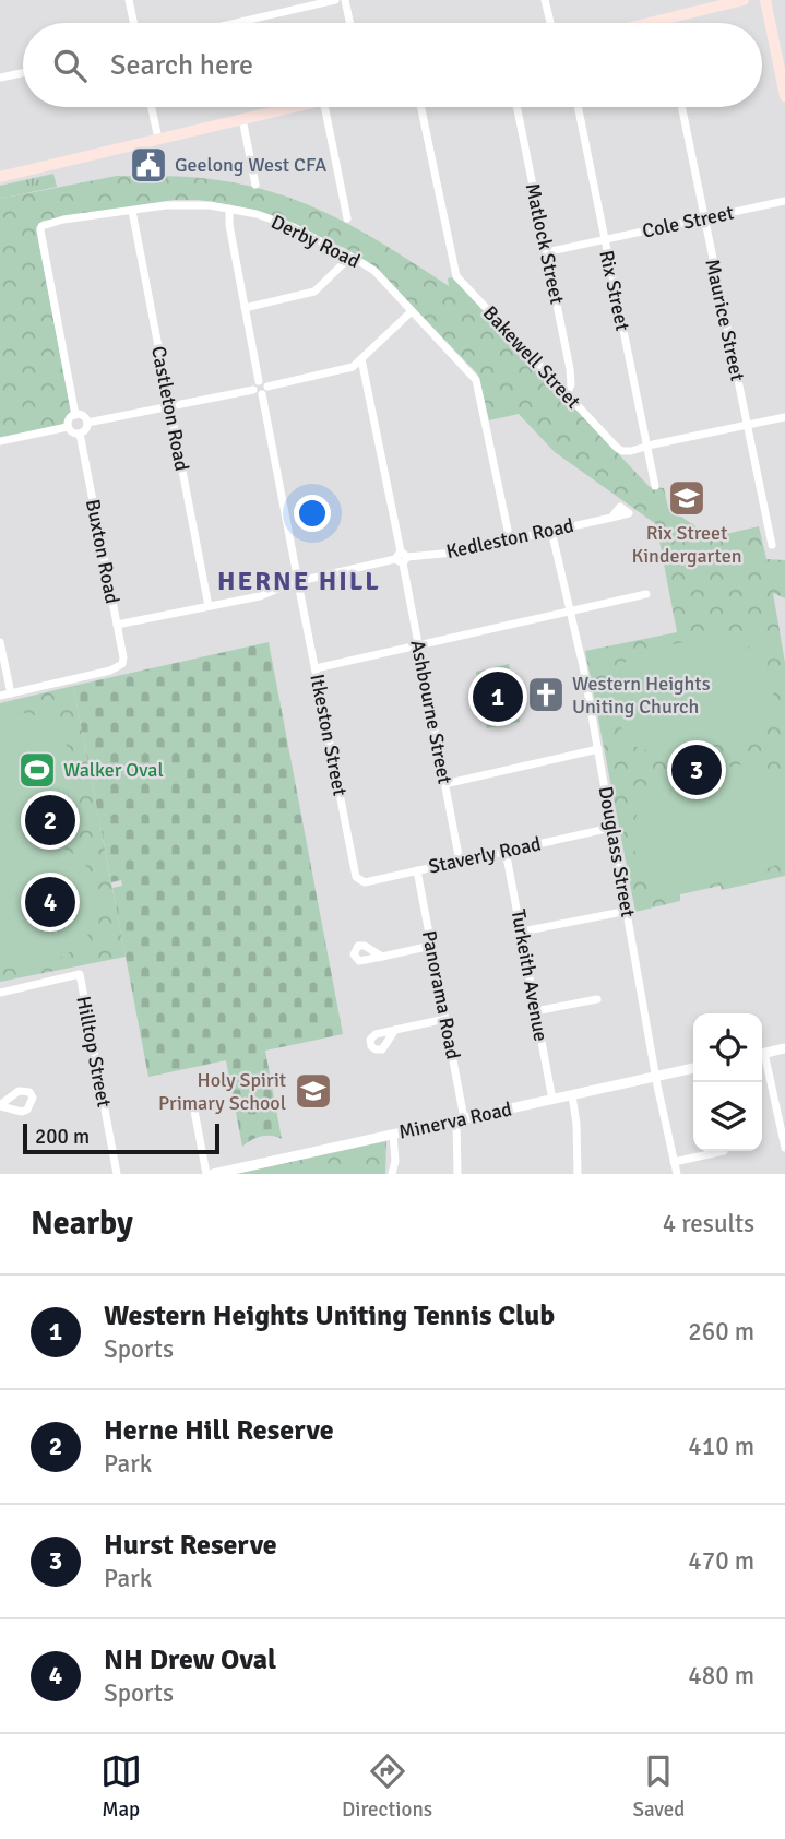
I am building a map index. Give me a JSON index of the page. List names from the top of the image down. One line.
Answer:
{"streets":{"street":["Cole Street","Derby Road","Matlock Street","Rix Street","Maurice Street","Bakewell Street","Castleton Road","Kedleston Road","Buxton Road","Ashbourne Street","Itkeston Street","Douglass Street","Staverly Road","Turkeith Avenue","Panorama Road","Hilltop Street","Minerva Road"]},"crossings":[["Cole Street","Matlock Street"],["Cole Street","Rix Street"],["Cole Street","Maurice Street"],["Derby Road","Castleton Road"],["Derby Road","Kedleston Road"],["Derby Road","Buxton Road"],["Matlock Street","Bakewell Street"],["Rix Street","Bakewell Street"],["Maurice Street","Bakewell Street"],["Kedleston Road","Ashbourne Street"],["Kedleston Road","Douglass Street"],["Ashbourne Street","Staverly Road"],["Itkeston Street","Staverly Road"],["Douglass Street","Staverly Road"],["Douglass Street","Minerva Road"],["Staverly Road","Turkeith Avenue"],["Staverly Road","Panorama Road"],["Turkeith Avenue","Minerva Road"],["Panorama Road","Minerva Road"]],"districts":["HERNE HILL"],"places":{"public building":["Geelong West CFA"],"school or university":["Rix Street Kindergarten","Holy Spirit Primary School"],"church":["Western Heights Uniting Church"],"sports":["Walker Oval"]},"scale_bar":"200 m","page":{"search":"Search here","pins":["1","3","2","4"],"scale":"200 m","heading":["Nearby","4 results"],"list":[{"mark":"1","name":"Western Heights Uniting Tennis Club","note":"Sports","value":"260 m"},{"mark":"2","name":"Herne Hill Reserve","note":"Park","value":"410 m"},{"mark":"3","name":"Hurst Reserve","note":"Park","value":"470 m"},{"mark":"4","name":"NH Drew Oval","note":"Sports","value":"480 m"}],"nav":["Map","Directions","Saved"]}}
